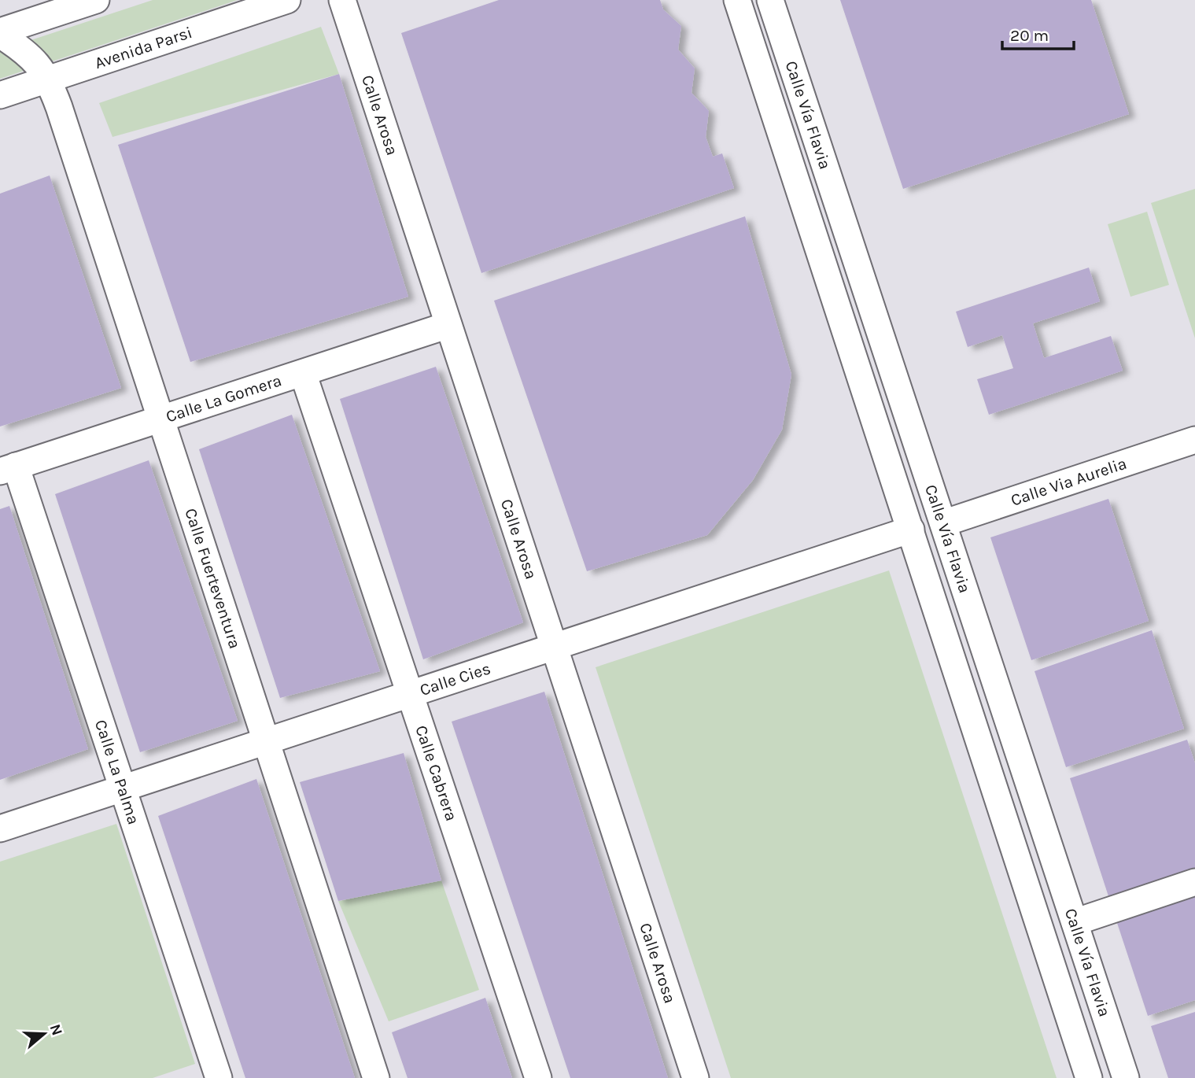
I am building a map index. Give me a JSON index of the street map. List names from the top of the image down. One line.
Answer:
{"streets":{"street":["Avenida Parsi","Calle Arosa","Calle Vía Flavia","Calle La Gomera","Calle Via Aurelia","Calle Fuerteventura","Calle Cies","Calle La Palma","Calle Cabrera"]},"crossings":[["Avenida Parsi","Calle Fuerteventura"],["Calle Arosa","Calle La Gomera"],["Calle Arosa","Calle Cies"],["Calle Vía Flavia","Calle Via Aurelia"],["Calle Vía Flavia","Calle Cies"],["Calle La Gomera","Calle Fuerteventura"],["Calle La Gomera","Calle La Palma"],["Calle La Gomera","Calle Cabrera"],["Calle Fuerteventura","Calle Cies"],["Calle Cies","Calle La Palma"],["Calle Cies","Calle Cabrera"]],"scale_bar":"20 m","north":"right"}
